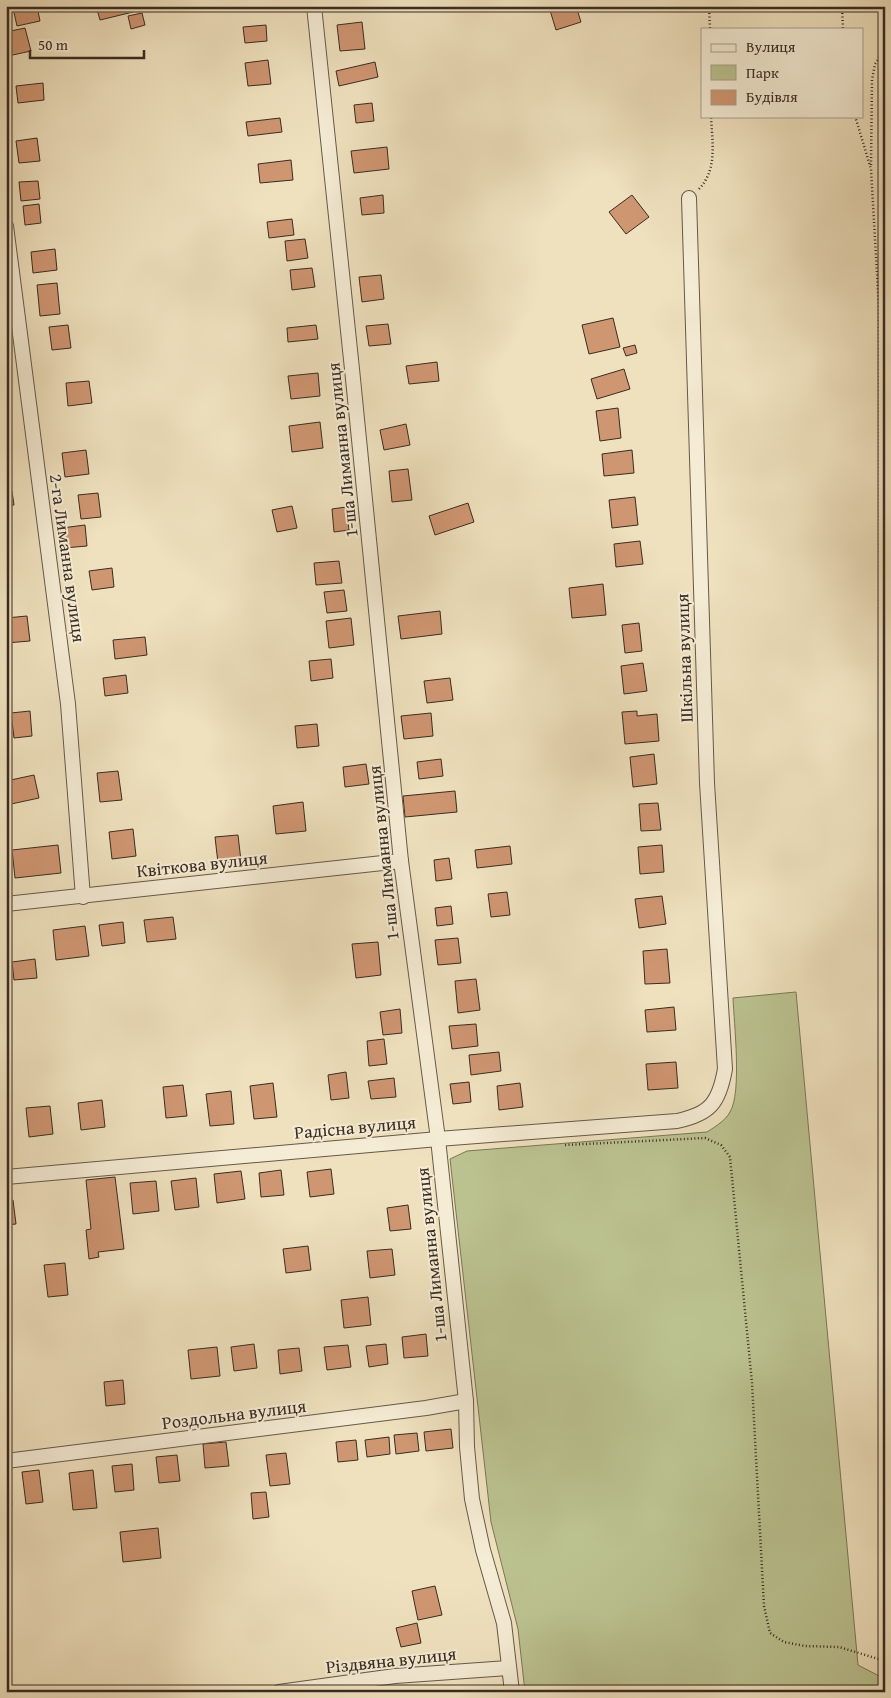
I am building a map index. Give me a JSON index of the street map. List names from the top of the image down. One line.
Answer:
{"streets":{"street":["1-ша Лиманна вулиця","2-га Лиманна вулиця","Шкільна вулиця","Квіткова вулиця","Радісна вулиця","Роздольна вулиця","Різдвяна вулиця"]},"crossings":[["1-ша Лиманна вулиця","Квіткова вулиця"],["1-ша Лиманна вулиця","Радісна вулиця"],["1-ша Лиманна вулиця","Роздольна вулиця"],["1-ша Лиманна вулиця","Різдвяна вулиця"],["2-га Лиманна вулиця","Квіткова вулиця"],["Шкільна вулиця","Радісна вулиця"]],"legend":["Вулиця","Парк","Будівля"],"scale_bar":"50 m"}
